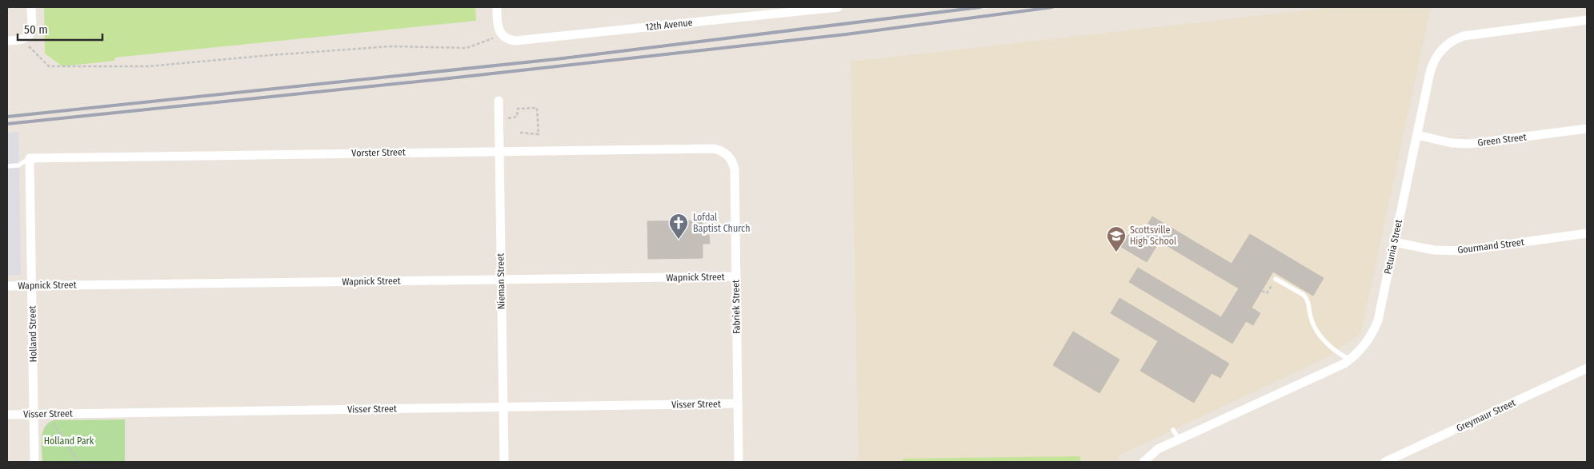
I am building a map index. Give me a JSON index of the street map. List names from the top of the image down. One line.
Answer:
{"streets":{"street":["12th Avenue","Green Street","Vorster Street","Gourmand Street","Petunia Street","Wapnick Street","Nieman Street","Fabriek Street","Holland Street","Visser Street","Greymaur Street"]},"crossings":[["Green Street","Petunia Street"],["Vorster Street","Nieman Street"],["Vorster Street","Fabriek Street"],["Vorster Street","Holland Street"],["Gourmand Street","Petunia Street"],["Wapnick Street","Nieman Street"],["Wapnick Street","Fabriek Street"],["Wapnick Street","Holland Street"],["Nieman Street","Visser Street"],["Fabriek Street","Visser Street"],["Holland Street","Visser Street"]],"parks":["Holland Park"],"places":{"church":["Lofdal Baptist Church"],"school or university":["Scottsville High School"]},"scale_bar":"50 m"}
